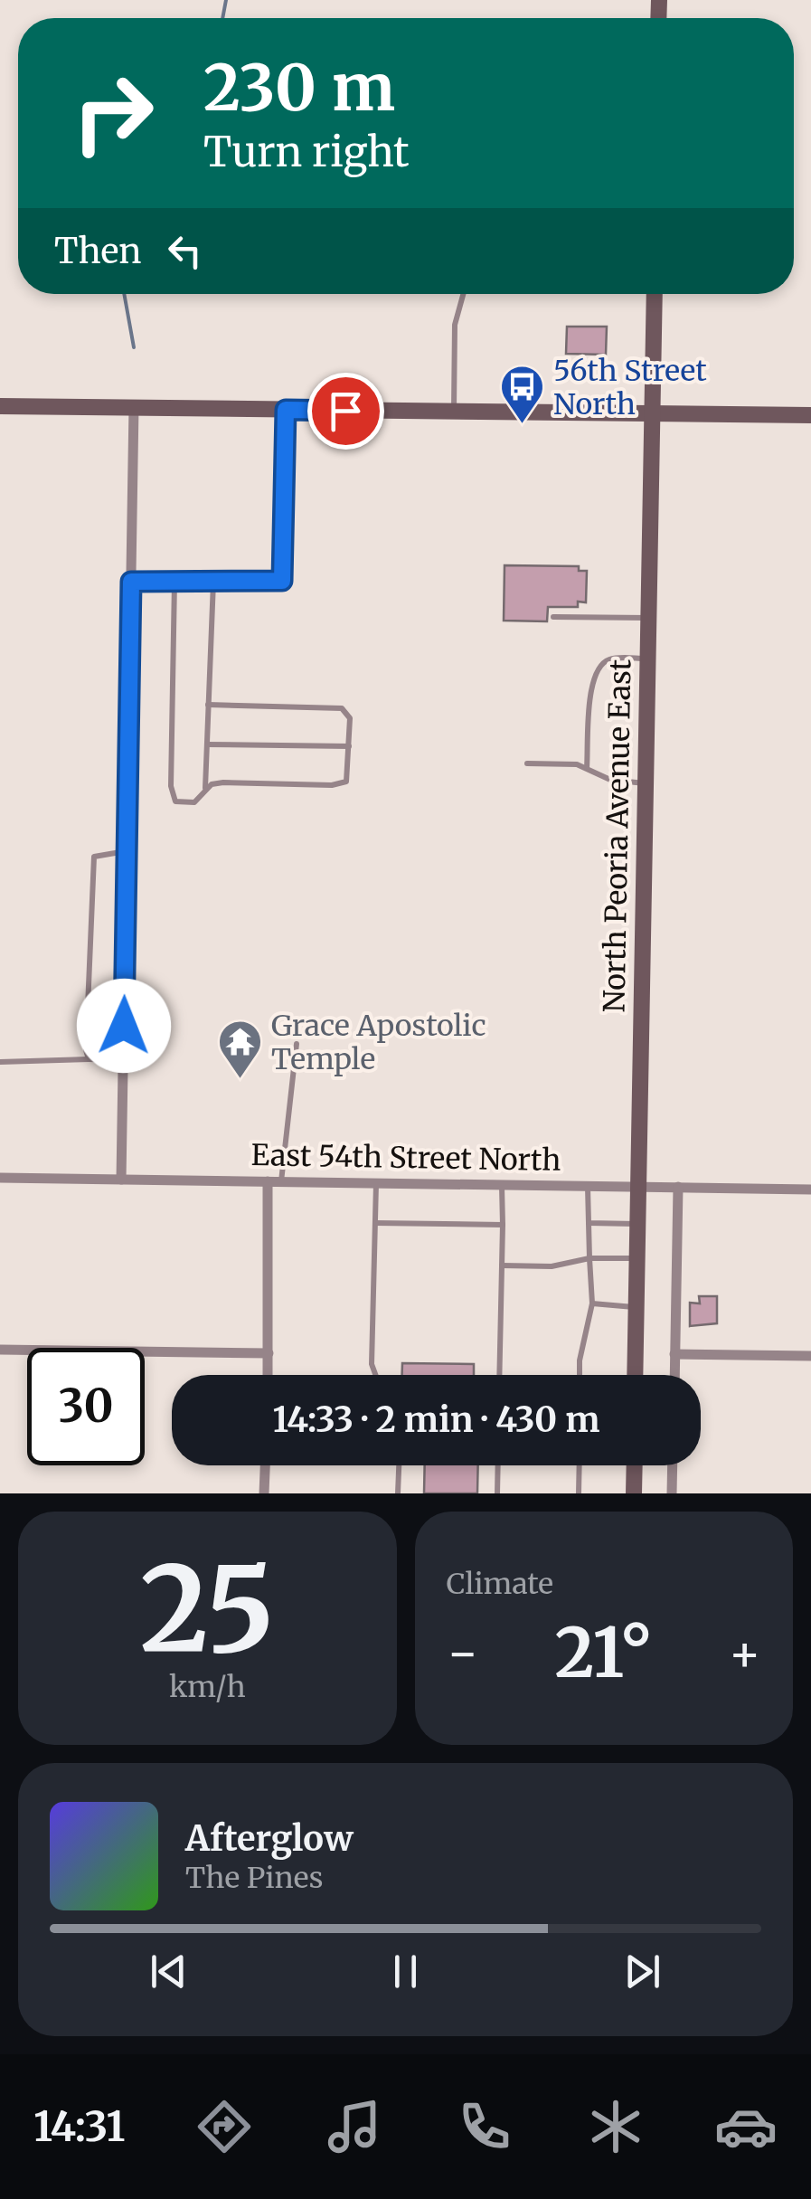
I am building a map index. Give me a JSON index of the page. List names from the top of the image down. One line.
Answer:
{"streets":{"main road":["North Peoria Avenue East"],"street":["East 54th Street North"]},"crossings":[["North Peoria Avenue East","East 54th Street North"]],"places":{"bus stop":["56th Street North"],"temple":["Grace Apostolic Temple"]},"page":{"turn":["230 m","Turn right"],"then":"Then","limit":"30","trip":"14:33 · 2 min · 430 m","tile":[["25","km/h"],"Climate"],"heat":["−","21°","+"],"song":["Afterglow","The Pines"],"tabs":"14:31"}}
